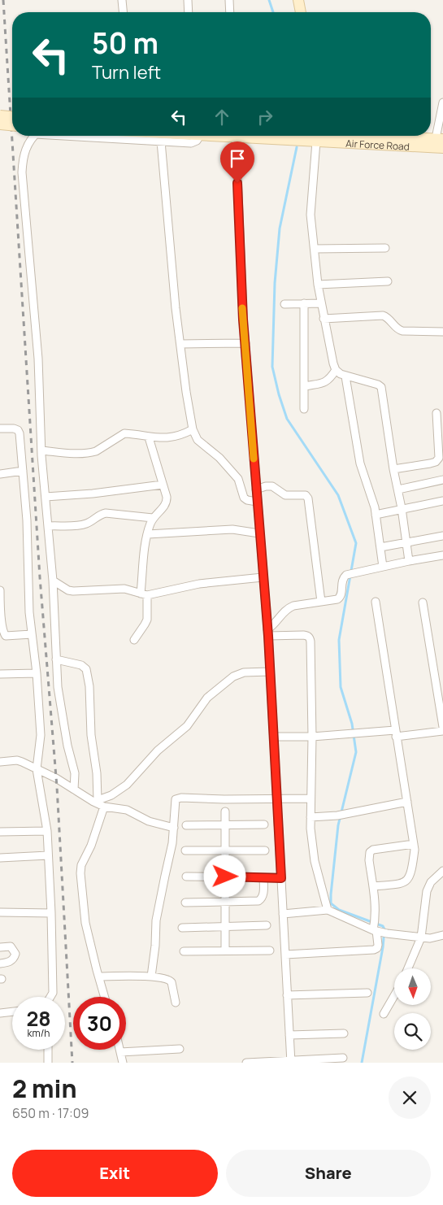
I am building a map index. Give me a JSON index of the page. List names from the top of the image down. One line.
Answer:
{"streets":{"street":["Air Force Road"]},"north":"bottom","page":{"turn":["50 m","Turn left"],"speed":"28 km/h","limit":"30","heading":["2 min","650 m · 17:09"],"buttons":["Exit","Share"]}}
